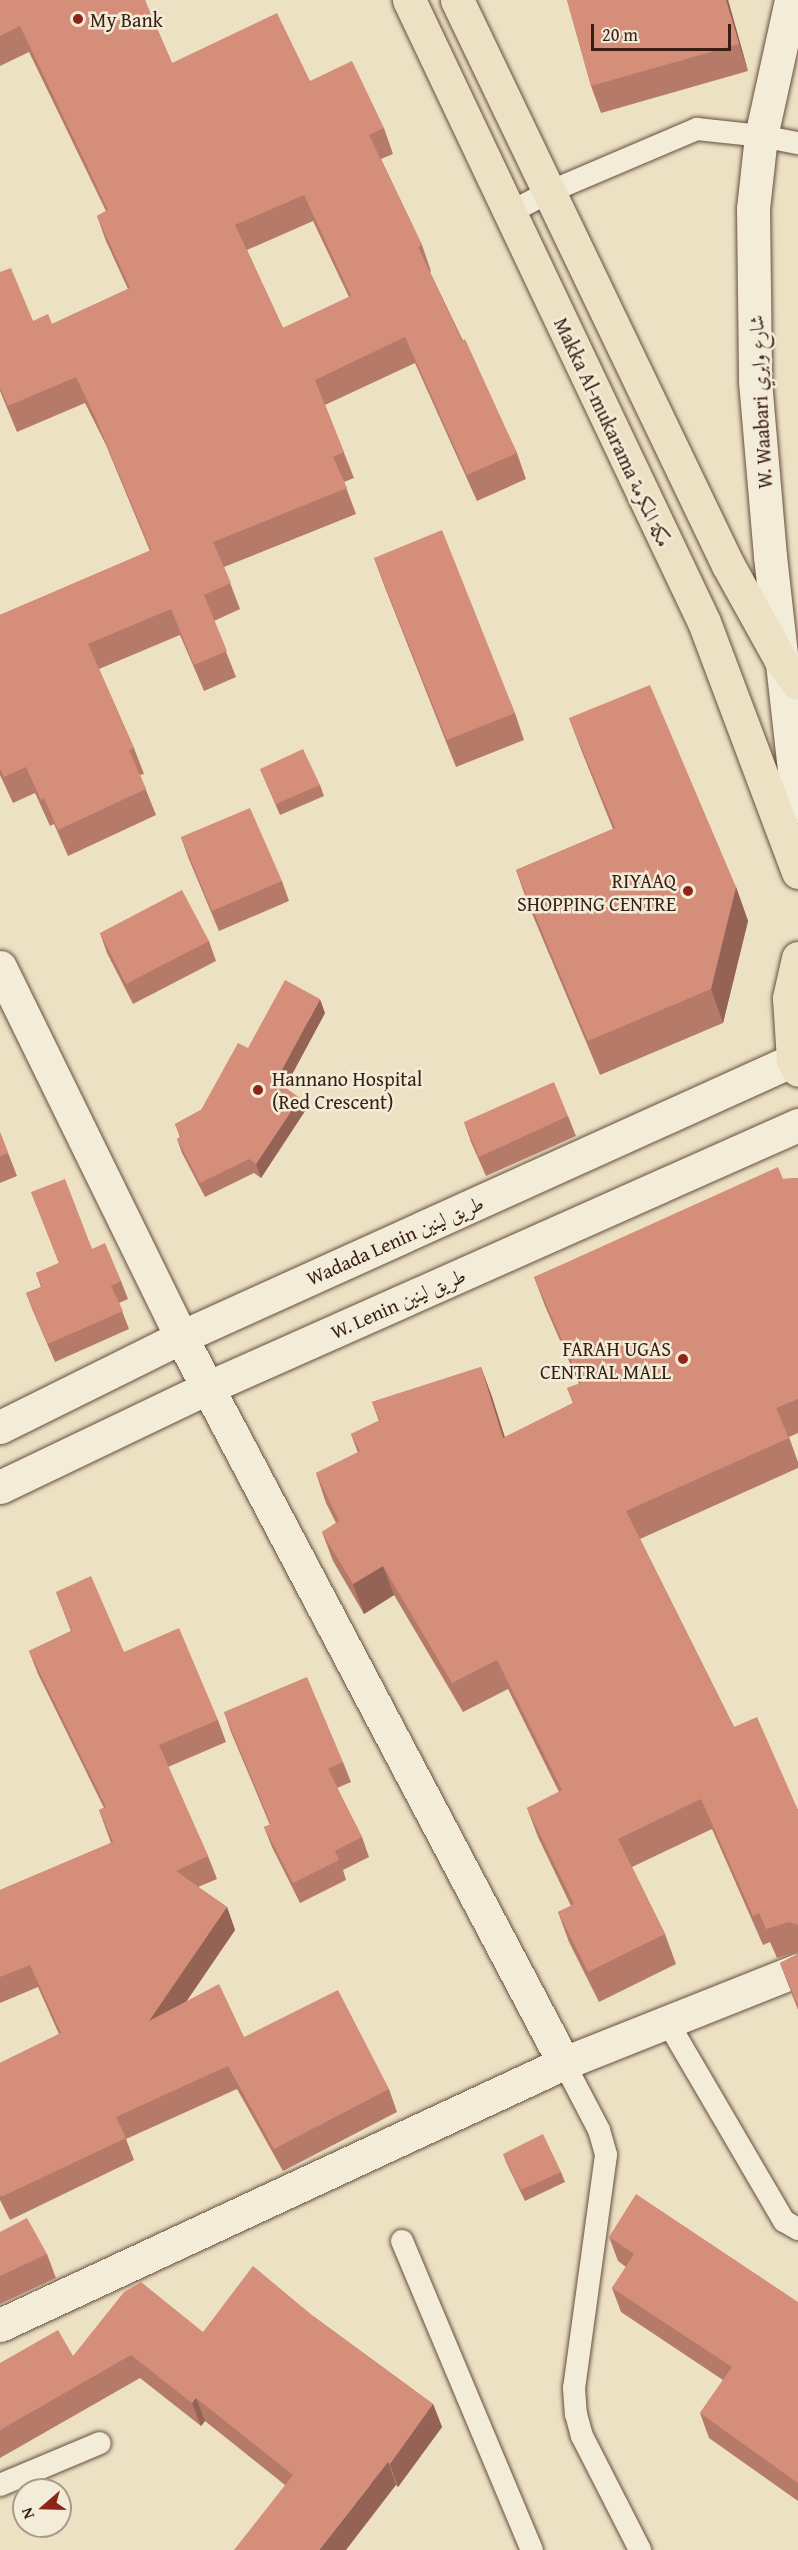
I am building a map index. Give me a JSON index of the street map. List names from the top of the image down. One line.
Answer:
{"streets":{"highway":["Makka Al-mukarama مكة المكرمة"],"main road":["W. Waabari شارع وابري","Wadada Lenin طريق لينين","W. Lenin طريق لينين"]},"places":["My Bank","RIYAAQ SHOPPING CENTRE","Hannano Hospital (Red Crescent)","FARAH UGAS CENTRAL MALL"],"scale_bar":"20 m","north":"left"}
